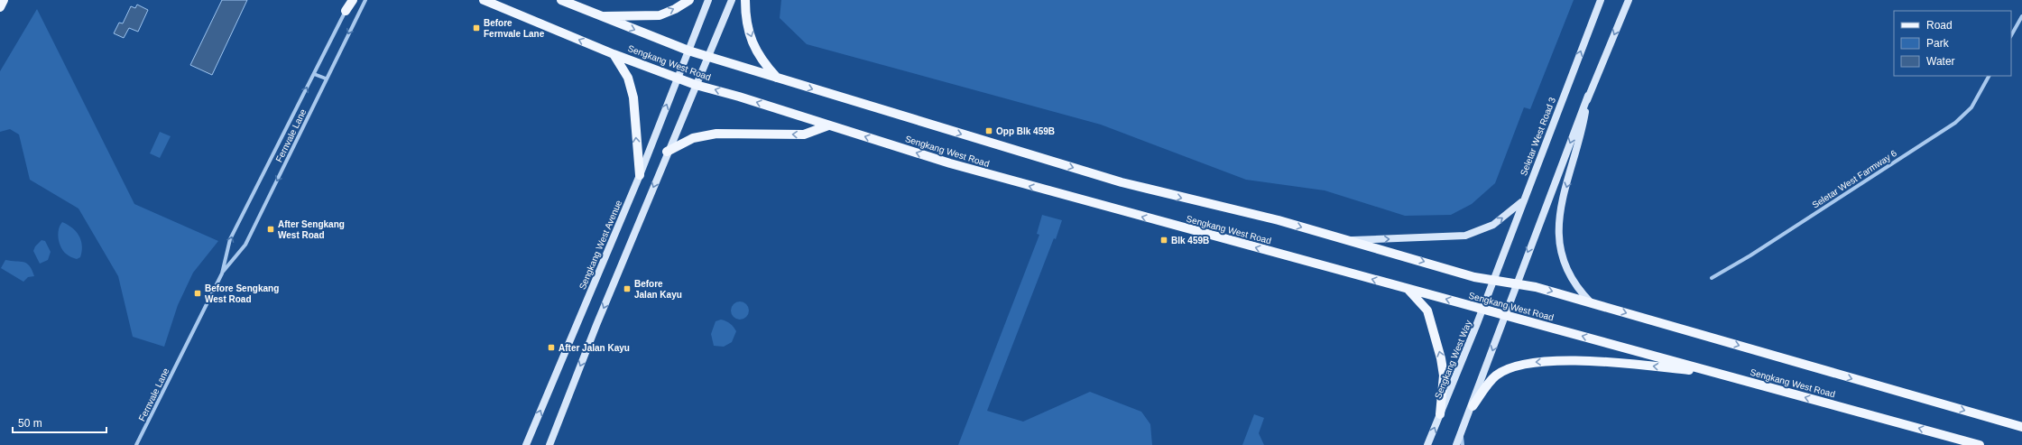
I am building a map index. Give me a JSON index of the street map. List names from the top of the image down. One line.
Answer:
{"streets":{"main road":["Sengkang West Road","Seletar West Road 3","Sengkang West Avenue","Sengkang West Way"],"street":["Fernvale Lane","Seletar West Farmway 6"]},"crossings":[["Sengkang West Road","Seletar West Road 3"],["Sengkang West Road","Sengkang West Avenue"],["Sengkang West Road","Sengkang West Way"],["Seletar West Road 3","Sengkang West Way"]],"places":{"transit":["Before Fernvale Lane","Opp Blk 459B","After Sengkang West Road","Blk 459B","Before Jalan Kayu","Before Sengkang West Road","After Jalan Kayu"]},"legend":["Road","Park","Water"],"scale_bar":"50 m"}
